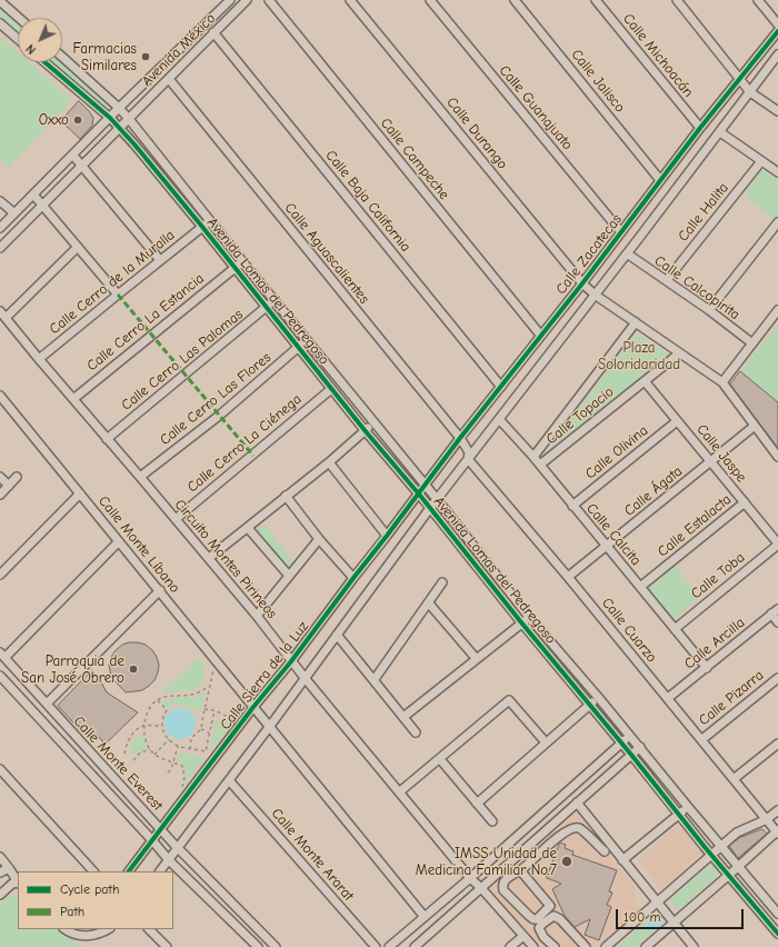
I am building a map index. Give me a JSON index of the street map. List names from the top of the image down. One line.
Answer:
{"streets":{"street":["Avenida México","Calle Michoacán","Calle Jalisco","Calle Guanajuato","Calle Durango","Calle Campeche","Calle Baja California","Calle Halita","Calle Aguascalientes","Calle Zacatecas","Calle Cerro de la Muralla","Calle Calcopirita","Avenida Lomas del Pedregoso","Calle Cerro La Estancia","Calle Cerro Las Palomas","Calle Cerro Las Flores","Calle Topacio","Calle Cerro La Ciénega","Calle Olivina","Calle Jaspe","Calle Ágata","Calle Estalacta","Calle Calcita","Calle Monte Líbano","Circuito Montes Pirineos","Calle Toba","Calle Cuarzo","Calle Arcilla","Calle Sierra de la Luz","Calle Pizarra","Calle Monte Everest","Calle Monte Ararat"]},"crossings":[["Avenida México","Calle Baja California"],["Avenida México","Calle Aguascalientes"],["Avenida México","Avenida Lomas del Pedregoso"],["Calle Michoacán","Calle Zacatecas"],["Calle Jalisco","Calle Zacatecas"],["Calle Guanajuato","Calle Zacatecas"],["Calle Durango","Calle Zacatecas"],["Calle Durango","Calle Topacio"],["Calle Campeche","Calle Zacatecas"],["Calle Baja California","Calle Zacatecas"],["Calle Halita","Calle Calcopirita"],["Calle Aguascalientes","Calle Zacatecas"],["Calle Aguascalientes","Calle Cuarzo"],["Calle Zacatecas","Calle Calcopirita"],["Calle Zacatecas","Avenida Lomas del Pedregoso"],["Calle Zacatecas","Calle Calcita"],["Calle Zacatecas","Calle Cuarzo"],["Calle Zacatecas","Calle Sierra de la Luz"],["Calle Cerro de la Muralla","Avenida Lomas del Pedregoso"],["Calle Cerro de la Muralla","Circuito Montes Pirineos"],["Avenida Lomas del Pedregoso","Calle Cerro La Estancia"],["Avenida Lomas del Pedregoso","Calle Cerro Las Palomas"],["Avenida Lomas del Pedregoso","Calle Cerro Las Flores"],["Avenida Lomas del Pedregoso","Calle Cerro La Ciénega"],["Avenida Lomas del Pedregoso","Calle Sierra de la Luz"],["Calle Cerro La Estancia","Circuito Montes Pirineos"],["Calle Cerro Las Palomas","Circuito Montes Pirineos"],["Calle Cerro Las Flores","Circuito Montes Pirineos"],["Calle Topacio","Calle Jaspe"],["Calle Topacio","Calle Calcita"],["Calle Cerro La Ciénega","Circuito Montes Pirineos"],["Calle Olivina","Calle Jaspe"],["Calle Olivina","Calle Calcita"],["Calle Jaspe","Calle Ágata"],["Calle Jaspe","Calle Estalacta"],["Calle Jaspe","Calle Toba"],["Calle Ágata","Calle Calcita"],["Calle Ágata","Calle Cuarzo"],["Calle Estalacta","Calle Calcita"],["Calle Calcita","Calle Toba"],["Calle Calcita","Calle Arcilla"],["Calle Monte Líbano","Calle Sierra de la Luz"],["Circuito Montes Pirineos","Calle Sierra de la Luz"],["Calle Cuarzo","Calle Arcilla"],["Calle Cuarzo","Calle Pizarra"],["Calle Sierra de la Luz","Calle Monte Everest"]],"parks":["Plaza Soloridaridad"],"places":["Farmacias Similares","Oxxo","Parroquia de San José Obrero","IMSS Unidad de Medicina Familiar No.7"],"legend":["Cycle path","Path"],"scale_bar":"100 m","north":"bottom left"}
